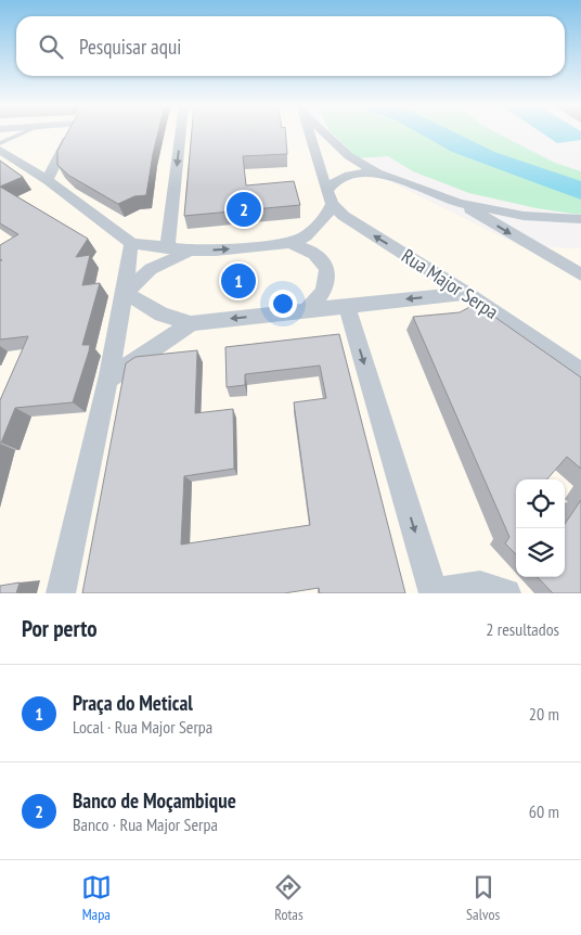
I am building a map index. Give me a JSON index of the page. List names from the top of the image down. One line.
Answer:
{"streets":{"street":["Rua Major Serpa"]},"page":{"search":"Pesquisar aqui","pins":["2","1"],"heading":["Por perto","2 resultados"],"list":[{"mark":"1","name":"Praça do Metical","note":"Local · Rua Major Serpa","value":"20 m"},{"mark":"2","name":"Banco de Moçambique","note":"Banco · Rua Major Serpa","value":"60 m"}],"nav":["Mapa","Rotas","Salvos"]}}
